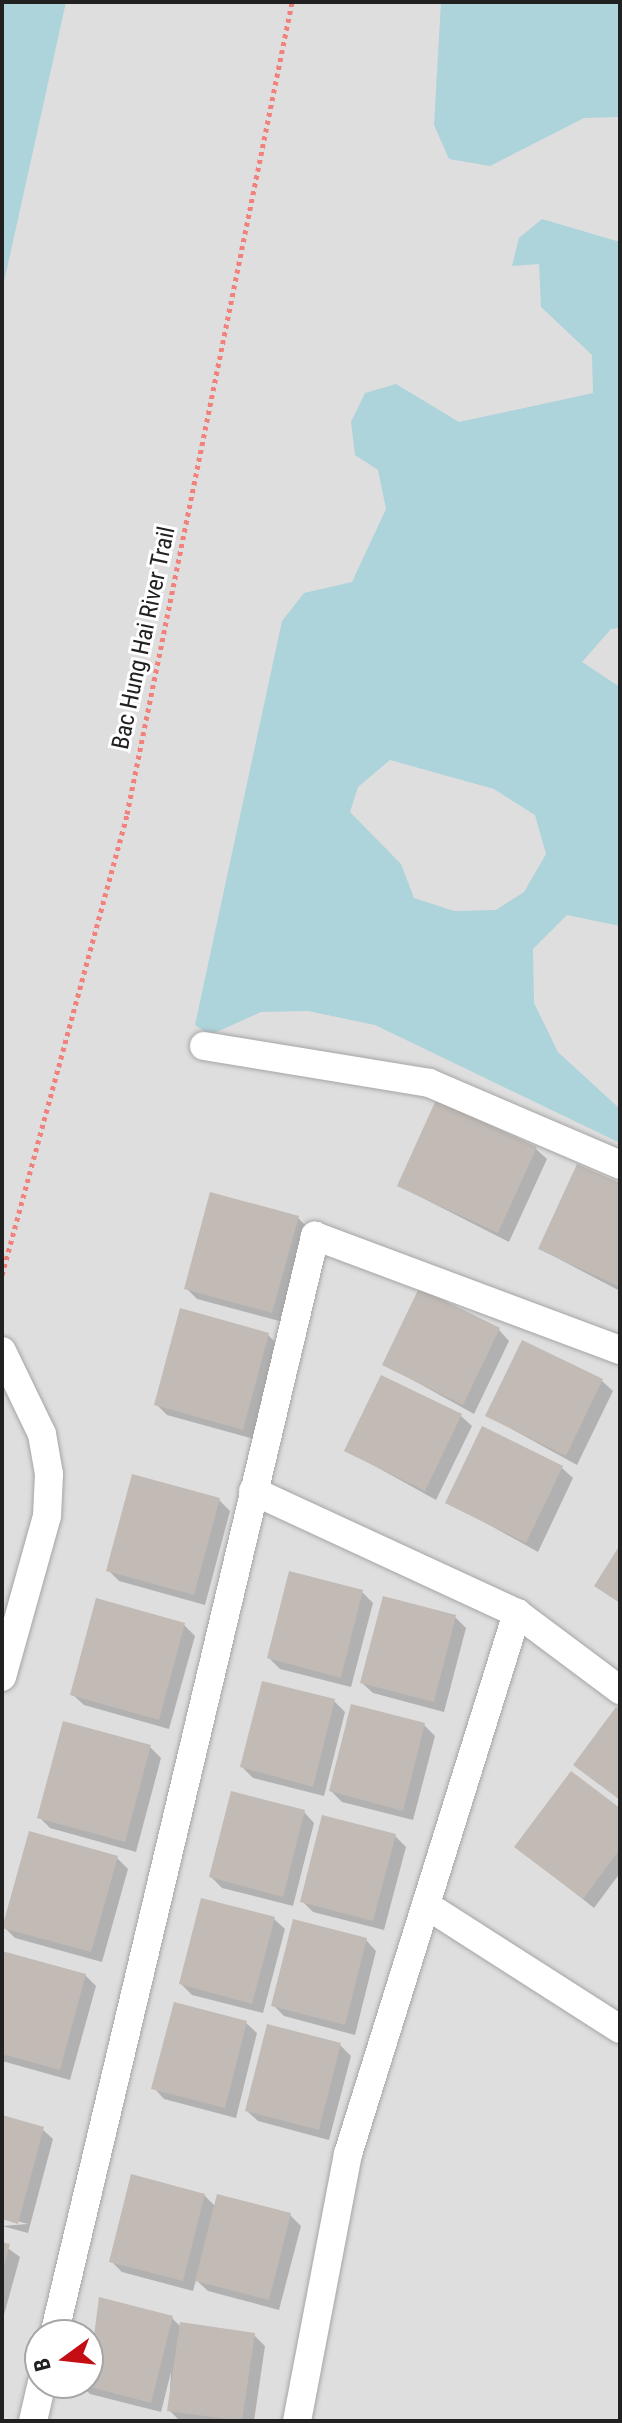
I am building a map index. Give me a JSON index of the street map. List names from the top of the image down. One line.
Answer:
{"streets":{"path":["Bac Hung Hai River Trail"]},"north":"left"}
